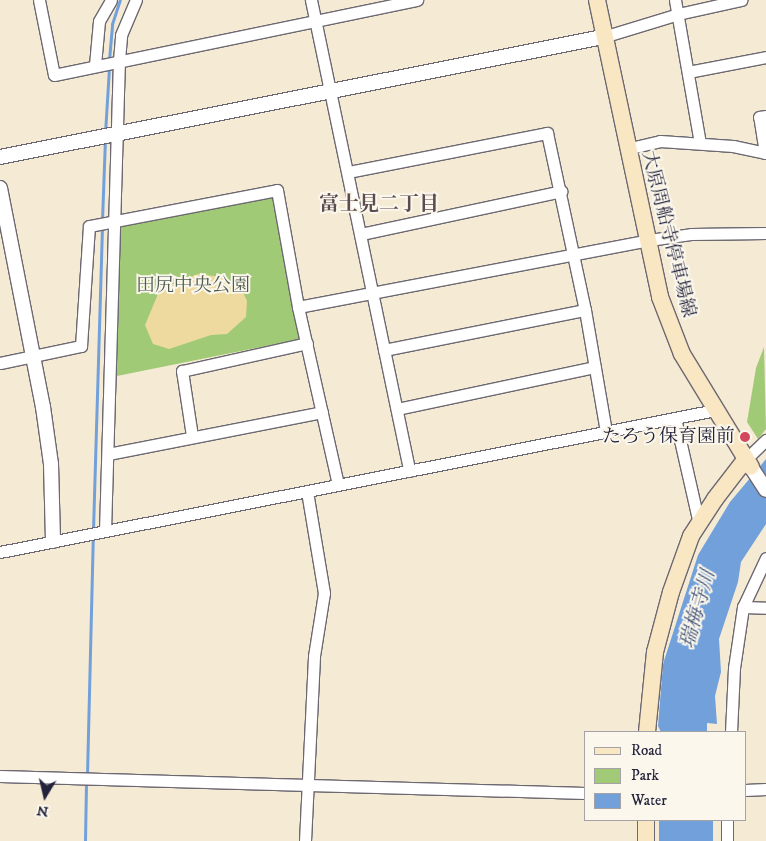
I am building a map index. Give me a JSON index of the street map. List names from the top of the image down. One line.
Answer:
{"streets":{"main road":["大原周船寺停車場線"]},"districts":["富士見二丁目"],"water":["瑞梅寺川"],"parks":["田尻中央公園"],"places":["たろう保育園前"],"legend":["Road","Park","Water"],"north":"bottom"}
